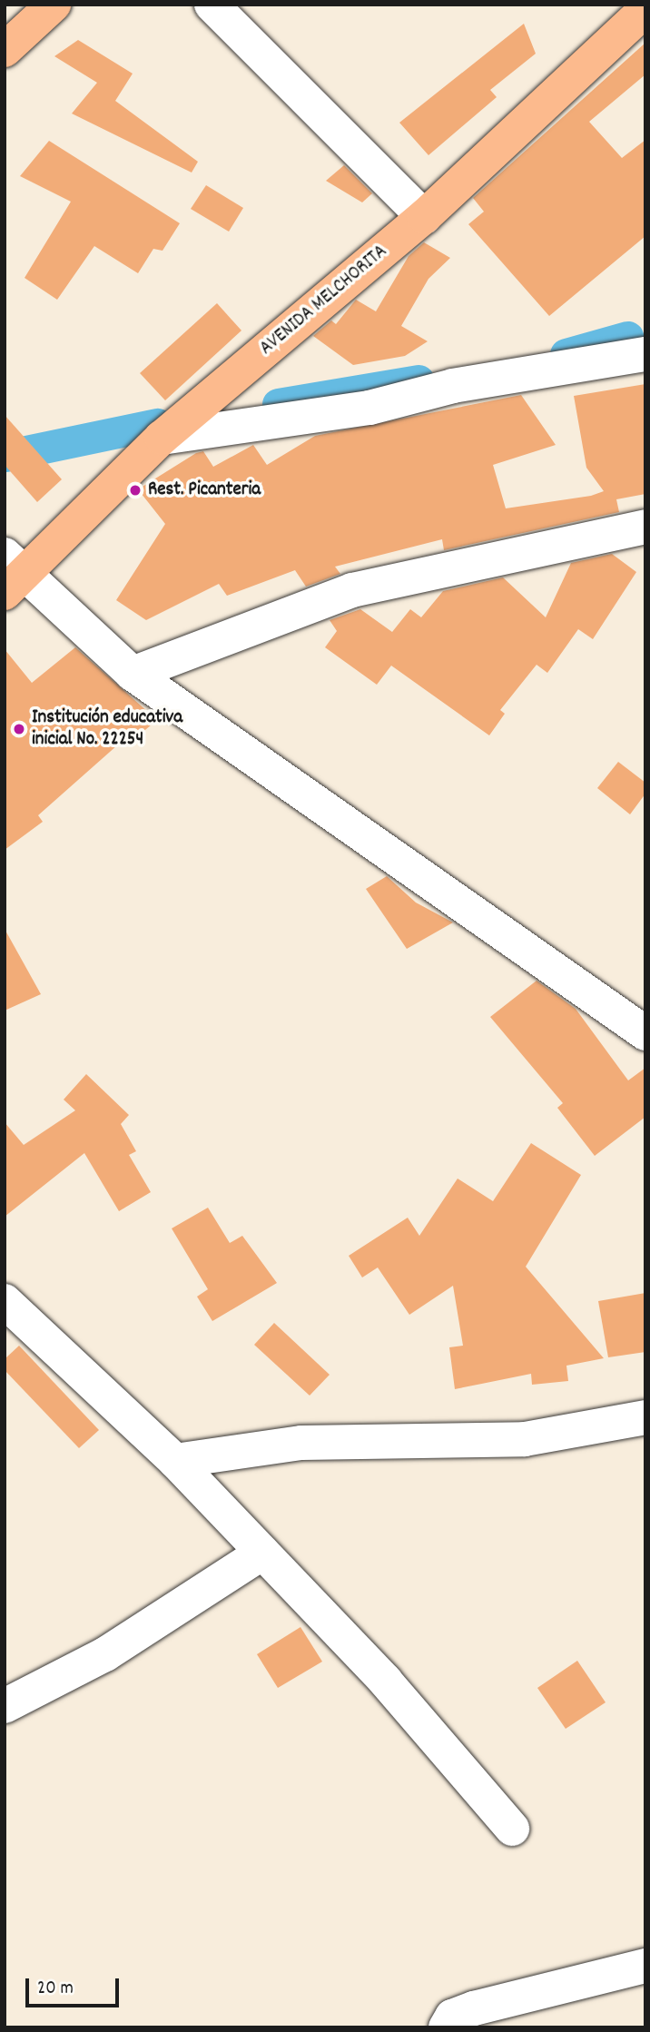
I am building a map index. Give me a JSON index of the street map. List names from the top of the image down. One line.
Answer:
{"streets":{"main road":["AVENIDA MELCHORITA"]},"places":["Rest. Picanteria","Institución educativa inicial No. 22254"],"scale_bar":"20 m"}
